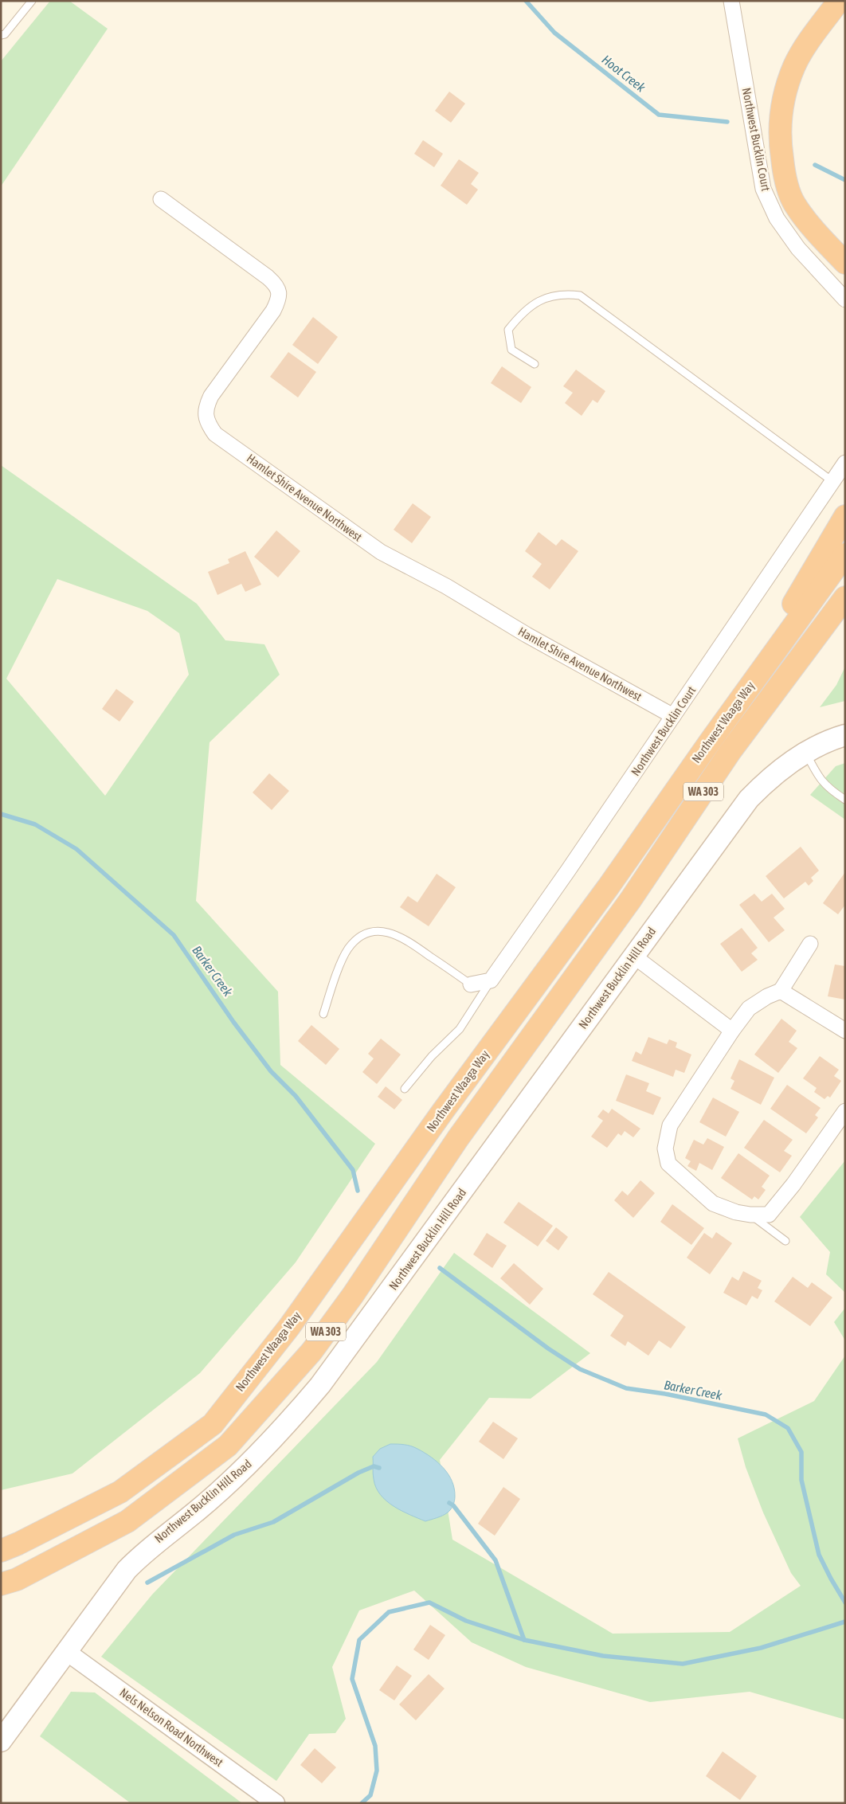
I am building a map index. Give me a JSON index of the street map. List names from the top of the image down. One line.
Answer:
{"streets":{"highway":["Northwest Waaga Way","WA 303"],"main road":["Northwest Bucklin Hill Road"],"street":["Northwest Bucklin Court","Hamlet Shire Avenue Northwest","Nels Nelson Road Northwest"]},"crossings":[["Northwest Bucklin Court","Hamlet Shire Avenue Northwest"],["Northwest Bucklin Hill Road","Nels Nelson Road Northwest"]],"water":["Hoot Creek","Barker Creek"]}
